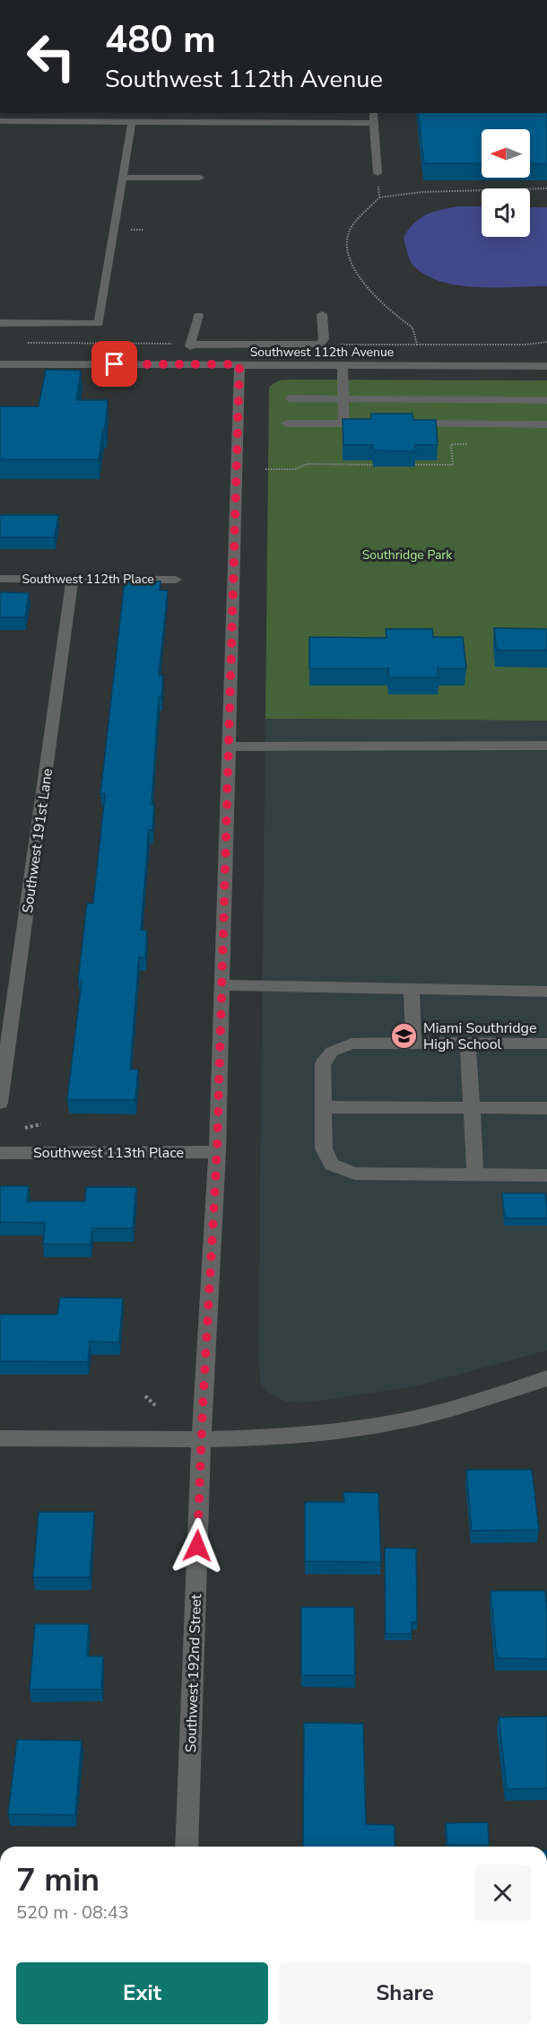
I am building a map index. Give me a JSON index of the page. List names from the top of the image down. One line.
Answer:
{"streets":{"street":["Southwest 112th Avenue","Southwest 112th Place","Southwest 191st Lane","Southwest 113th Place","Southwest 192nd Street"]},"crossings":[["Southwest 112th Avenue","Southwest 192nd Street"],["Southwest 112th Place","Southwest 191st Lane"],["Southwest 113th Place","Southwest 192nd Street"]],"parks":["Southridge Park"],"places":{"school or university":["Miami Southridge High School"]},"north":"left","page":{"turn":["480 m","Southwest 112th Avenue"],"heading":["7 min","520 m · 08:43"],"buttons":["Exit","Share"]}}
